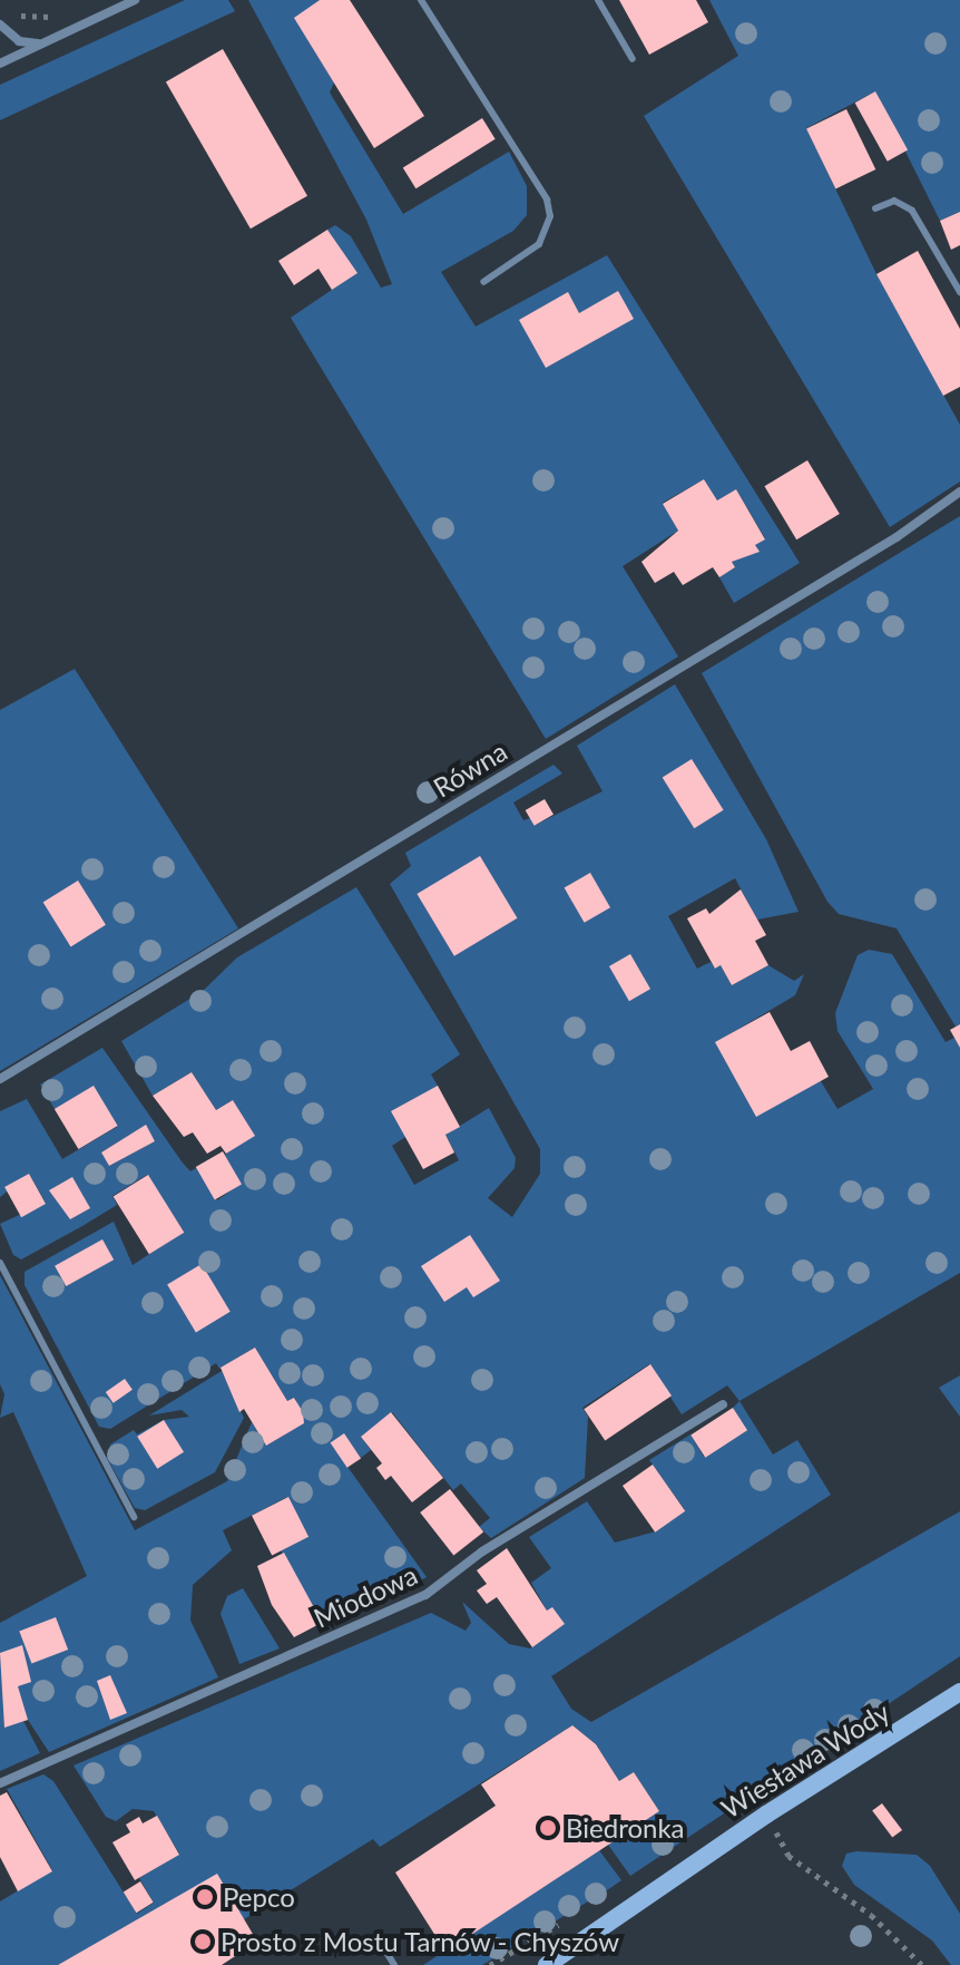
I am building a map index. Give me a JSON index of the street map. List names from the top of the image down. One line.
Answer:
{"streets":{"street":["Równa","Miodowa","Wiesława Wody"]},"places":["Biedronka","Pepco","Prosto z Mostu Tarnów - Chyszów"]}
